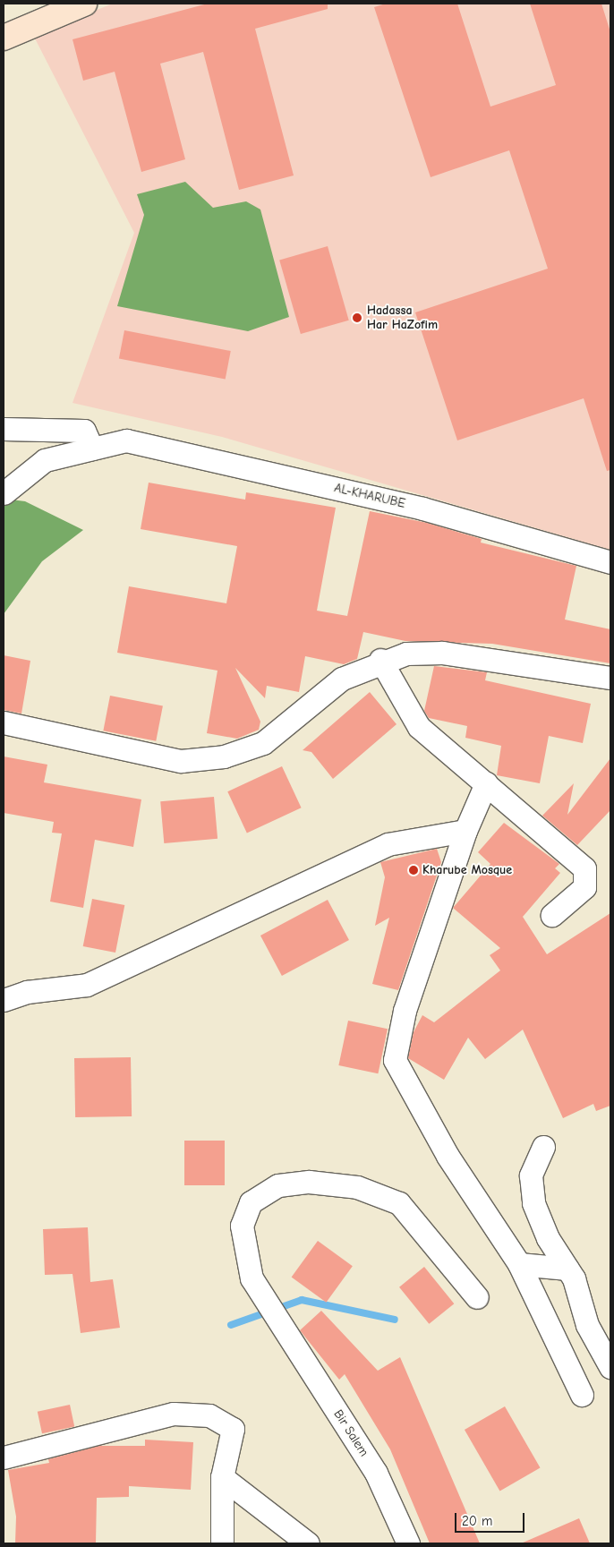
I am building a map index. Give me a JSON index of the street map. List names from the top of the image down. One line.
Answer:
{"streets":{"street":["AL-KHARUBE","Bir Salem"]},"places":["Hadassa Har HaZofim","Kharube Mosque"],"scale_bar":"20 m"}
